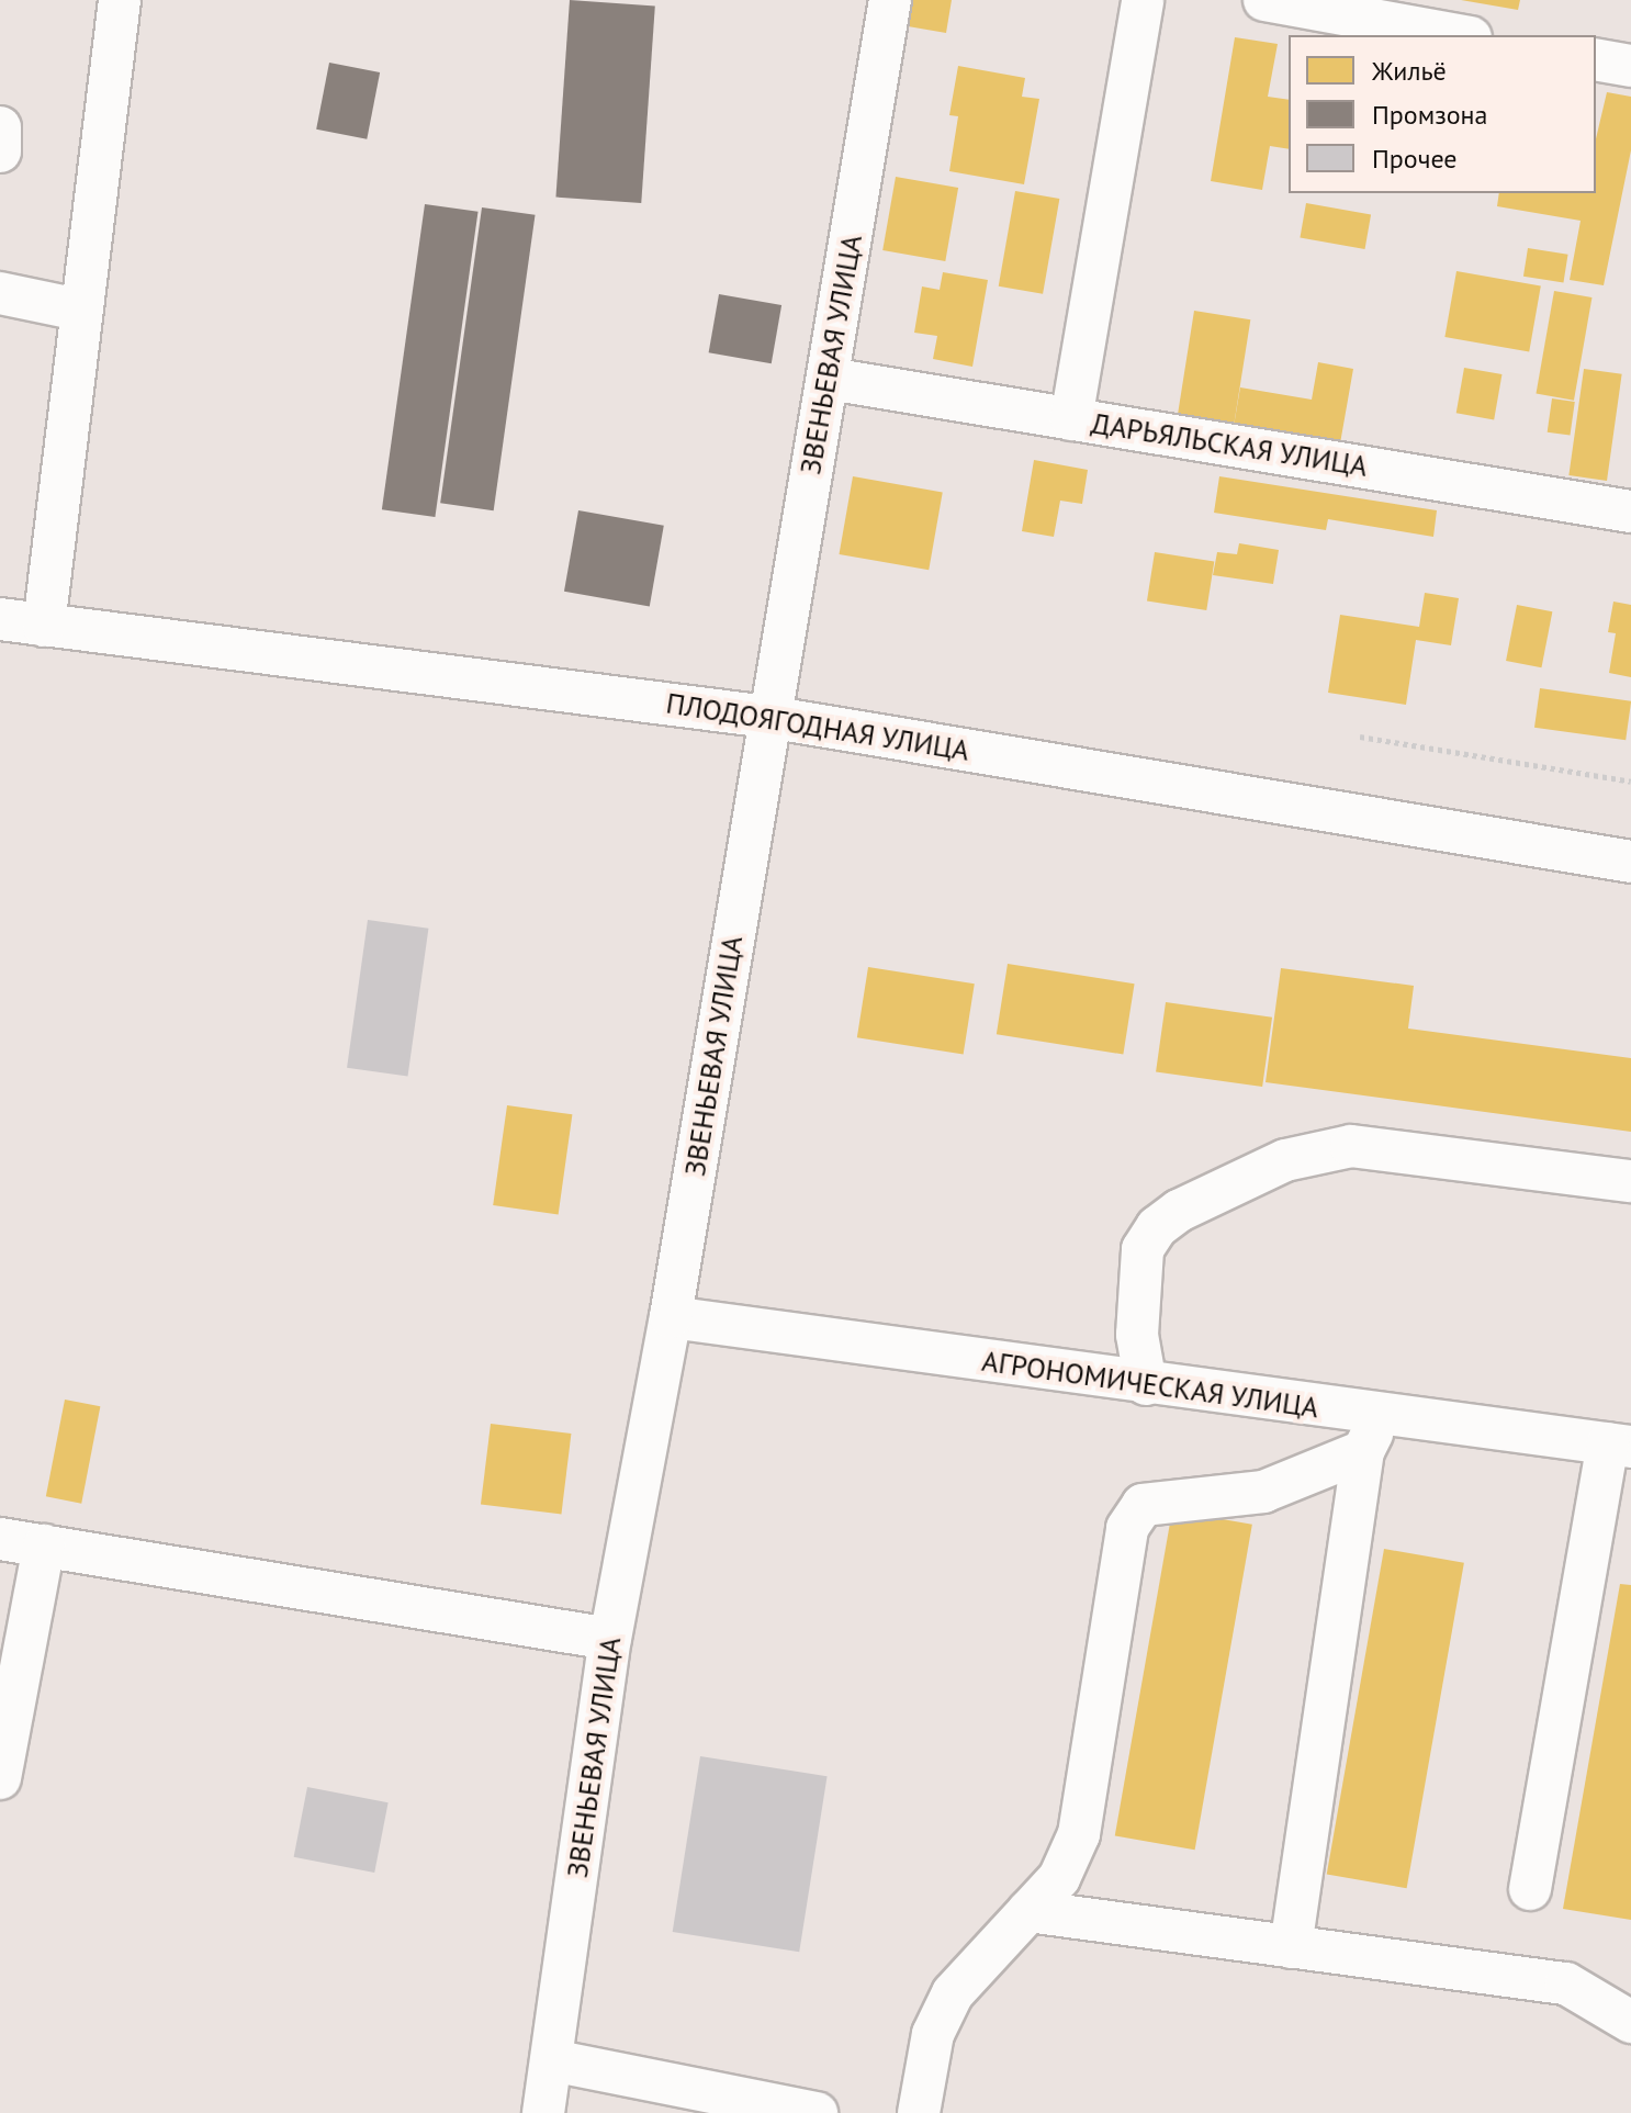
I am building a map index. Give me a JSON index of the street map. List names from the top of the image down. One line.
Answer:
{"streets":{"street":["ЗВЕНЬЕВАЯ УЛИЦА","ДАРЬЯЛЬСКАЯ УЛИЦА","ПЛОДОЯГОДНАЯ УЛИЦА","АГРОНОМИЧЕСКАЯ УЛИЦА"]},"crossings":[["ЗВЕНЬЕВАЯ УЛИЦА","ДАРЬЯЛЬСКАЯ УЛИЦА"],["ЗВЕНЬЕВАЯ УЛИЦА","ПЛОДОЯГОДНАЯ УЛИЦА"],["ЗВЕНЬЕВАЯ УЛИЦА","АГРОНОМИЧЕСКАЯ УЛИЦА"]],"legend":["Жильё","Промзона","Прочее"]}
